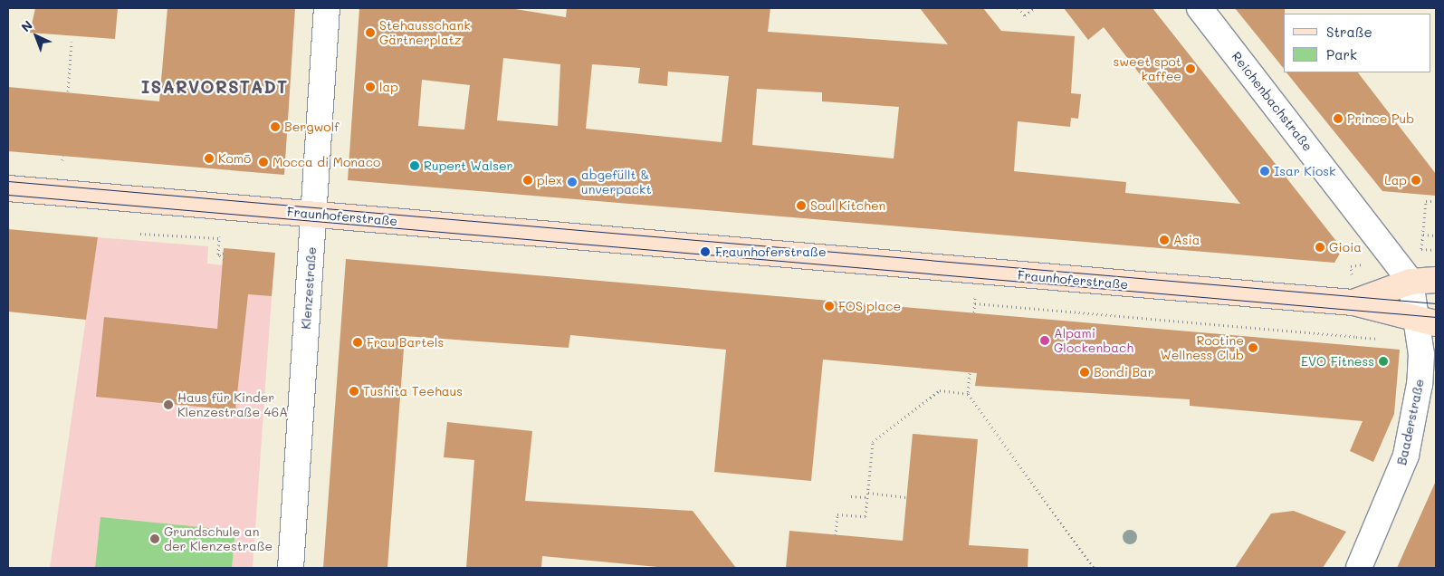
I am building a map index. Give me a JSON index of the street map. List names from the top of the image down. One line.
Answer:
{"streets":{"main road":["Fraunhoferstraße"],"street":["Reichenbachstraße","Klenzestraße","Baaderstraße"]},"crossings":[["Reichenbachstraße","Fraunhoferstraße"],["Fraunhoferstraße","Klenzestraße"],["Fraunhoferstraße","Baaderstraße"]],"districts":["ISARVORSTADT"],"places":["Stehausschank Gärtnerplatz","sweet spot kaffee","lap","Prince Pub","Bergwolf","Komō","Mocca di Monaco","Rupert Walser","Isar Kiosk","plex","Lap","abgefüllt & unverpackt","Soul Kitchen","Asia","Gioia","Fraunhoferstraße","FOS place","Alpami Glockenbach","Frau Bartels","Rootine Wellness Club","EVO Fitness","Bondi Bar","Tushita Teehaus","Haus für Kinder Klenzestraße 46A","Grundschule an der Klenzestraße"],"legend":["Straße","Park"],"north":"top left"}
